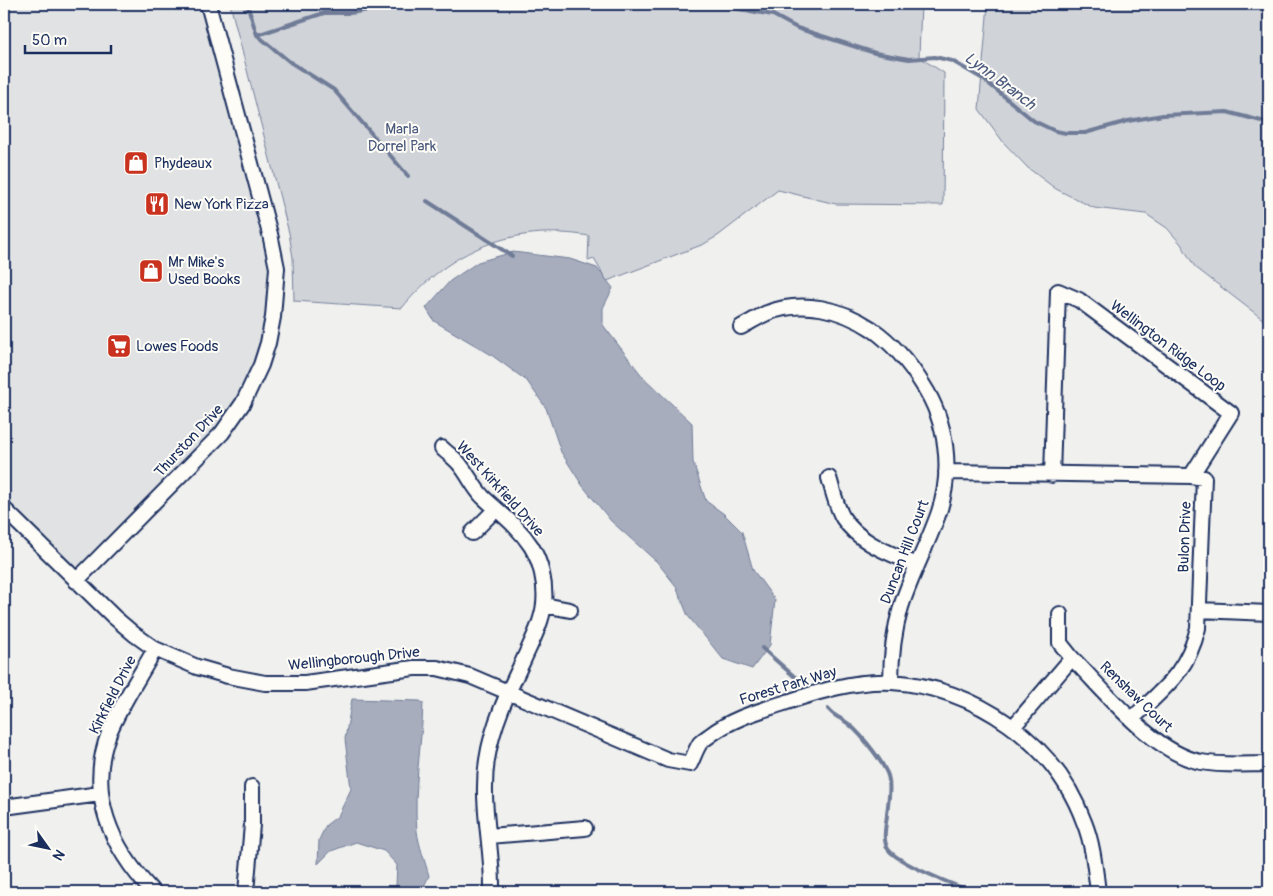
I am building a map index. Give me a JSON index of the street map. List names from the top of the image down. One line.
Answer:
{"streets":{"street":["Wellington Ridge Loop","Thurston Drive","West Kirkfield Drive","Bulon Drive","Duncan Hill Court","Wellingborough Drive","Forest Park Way","Kirkfield Drive","Renshaw Court"]},"crossings":[["Wellington Ridge Loop","Bulon Drive"],["Thurston Drive","Wellingborough Drive"],["West Kirkfield Drive","Wellingborough Drive"],["Bulon Drive","Renshaw Court"],["Duncan Hill Court","Forest Park Way"],["Wellingborough Drive","Forest Park Way"],["Wellingborough Drive","Kirkfield Drive"]],"water":["Lynn Branch"],"parks":["Marla Dorrel Park"],"places":{"shop":["Phydeaux","Mr Mike's Used Books"],"restaurant":["New York Pizza"],"supermarket":["Lowes Foods"]},"scale_bar":"50 m","north":"bottom right"}
